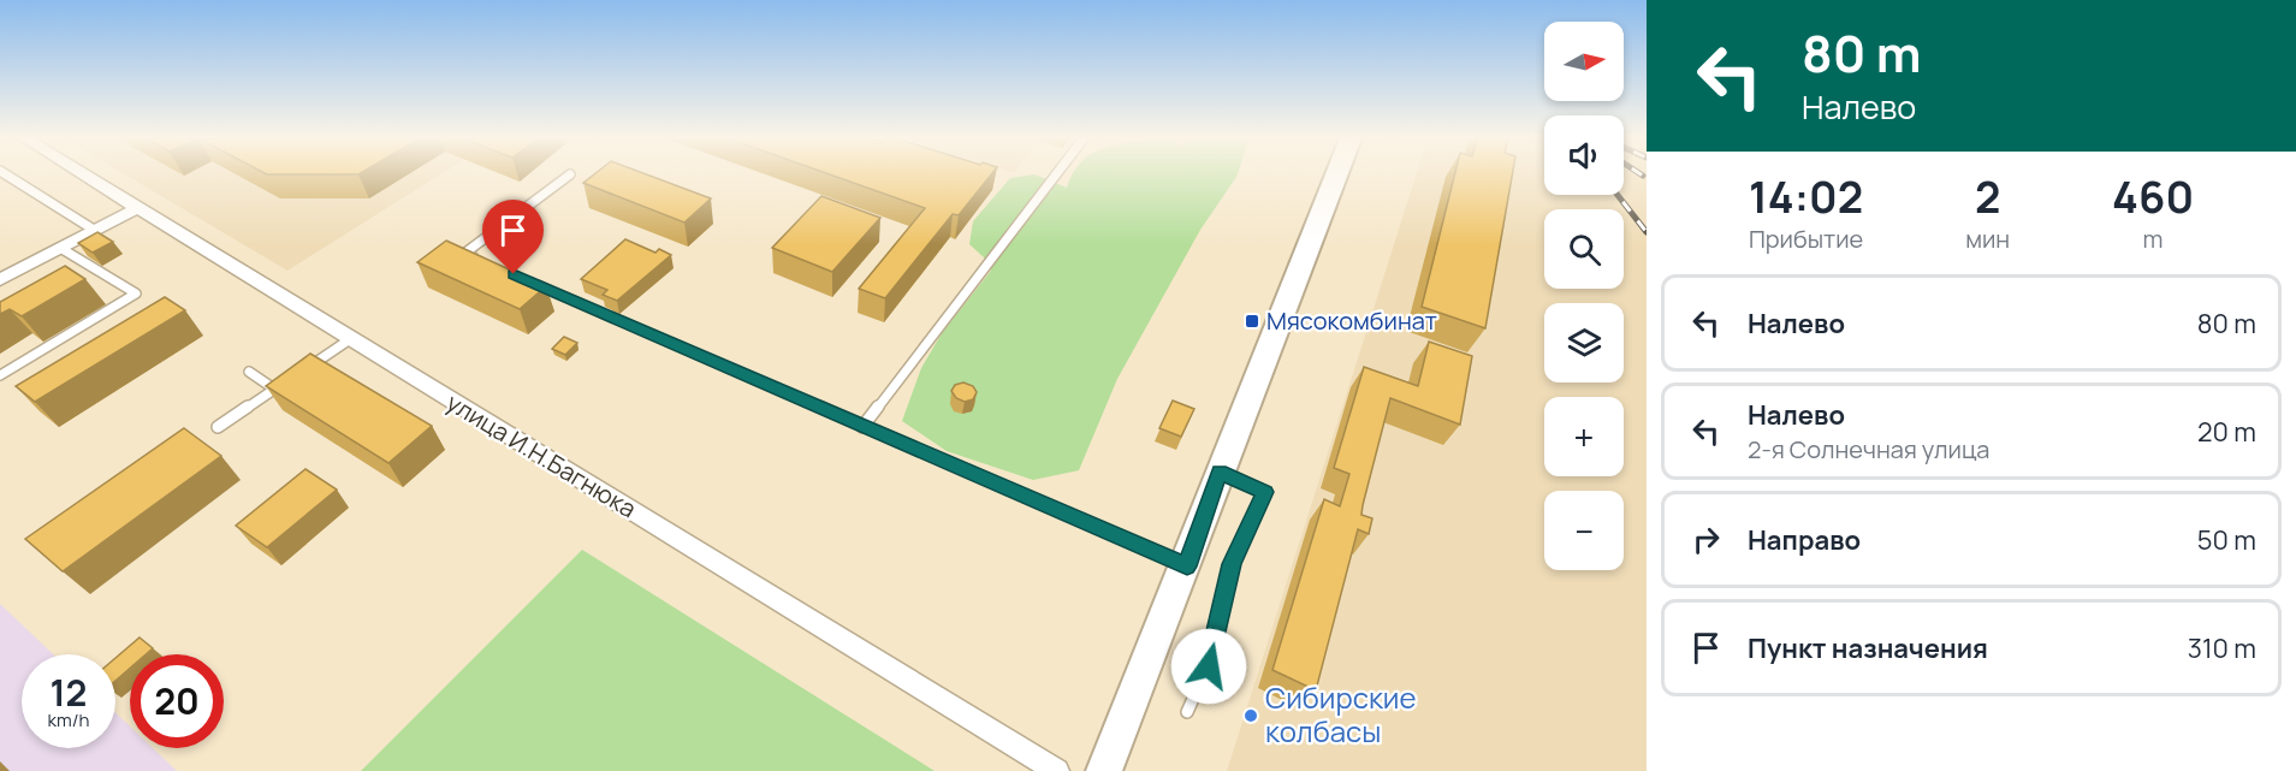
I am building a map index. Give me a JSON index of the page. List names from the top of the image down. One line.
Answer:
{"streets":{"street":["улица И.Н.Багнюка"]},"places":{"transit":["Мясокомбинат"],"other":["Сибирские колбасы"]},"north":"right","page":{"turn":["80 m","Налево"],"map_buttons":["+","−"],"eta":["14:02","Прибытие","2","мин","460","m"],"list":[{"name":"Налево","value":"80 m"},{"name":"Налево","note":"2-я Солнечная улица","value":"20 m"},{"name":"Направо","value":"50 m"},{"name":"Пункт назначения","value":"310 m"}],"speed":"12 km/h","limit":"20"}}
